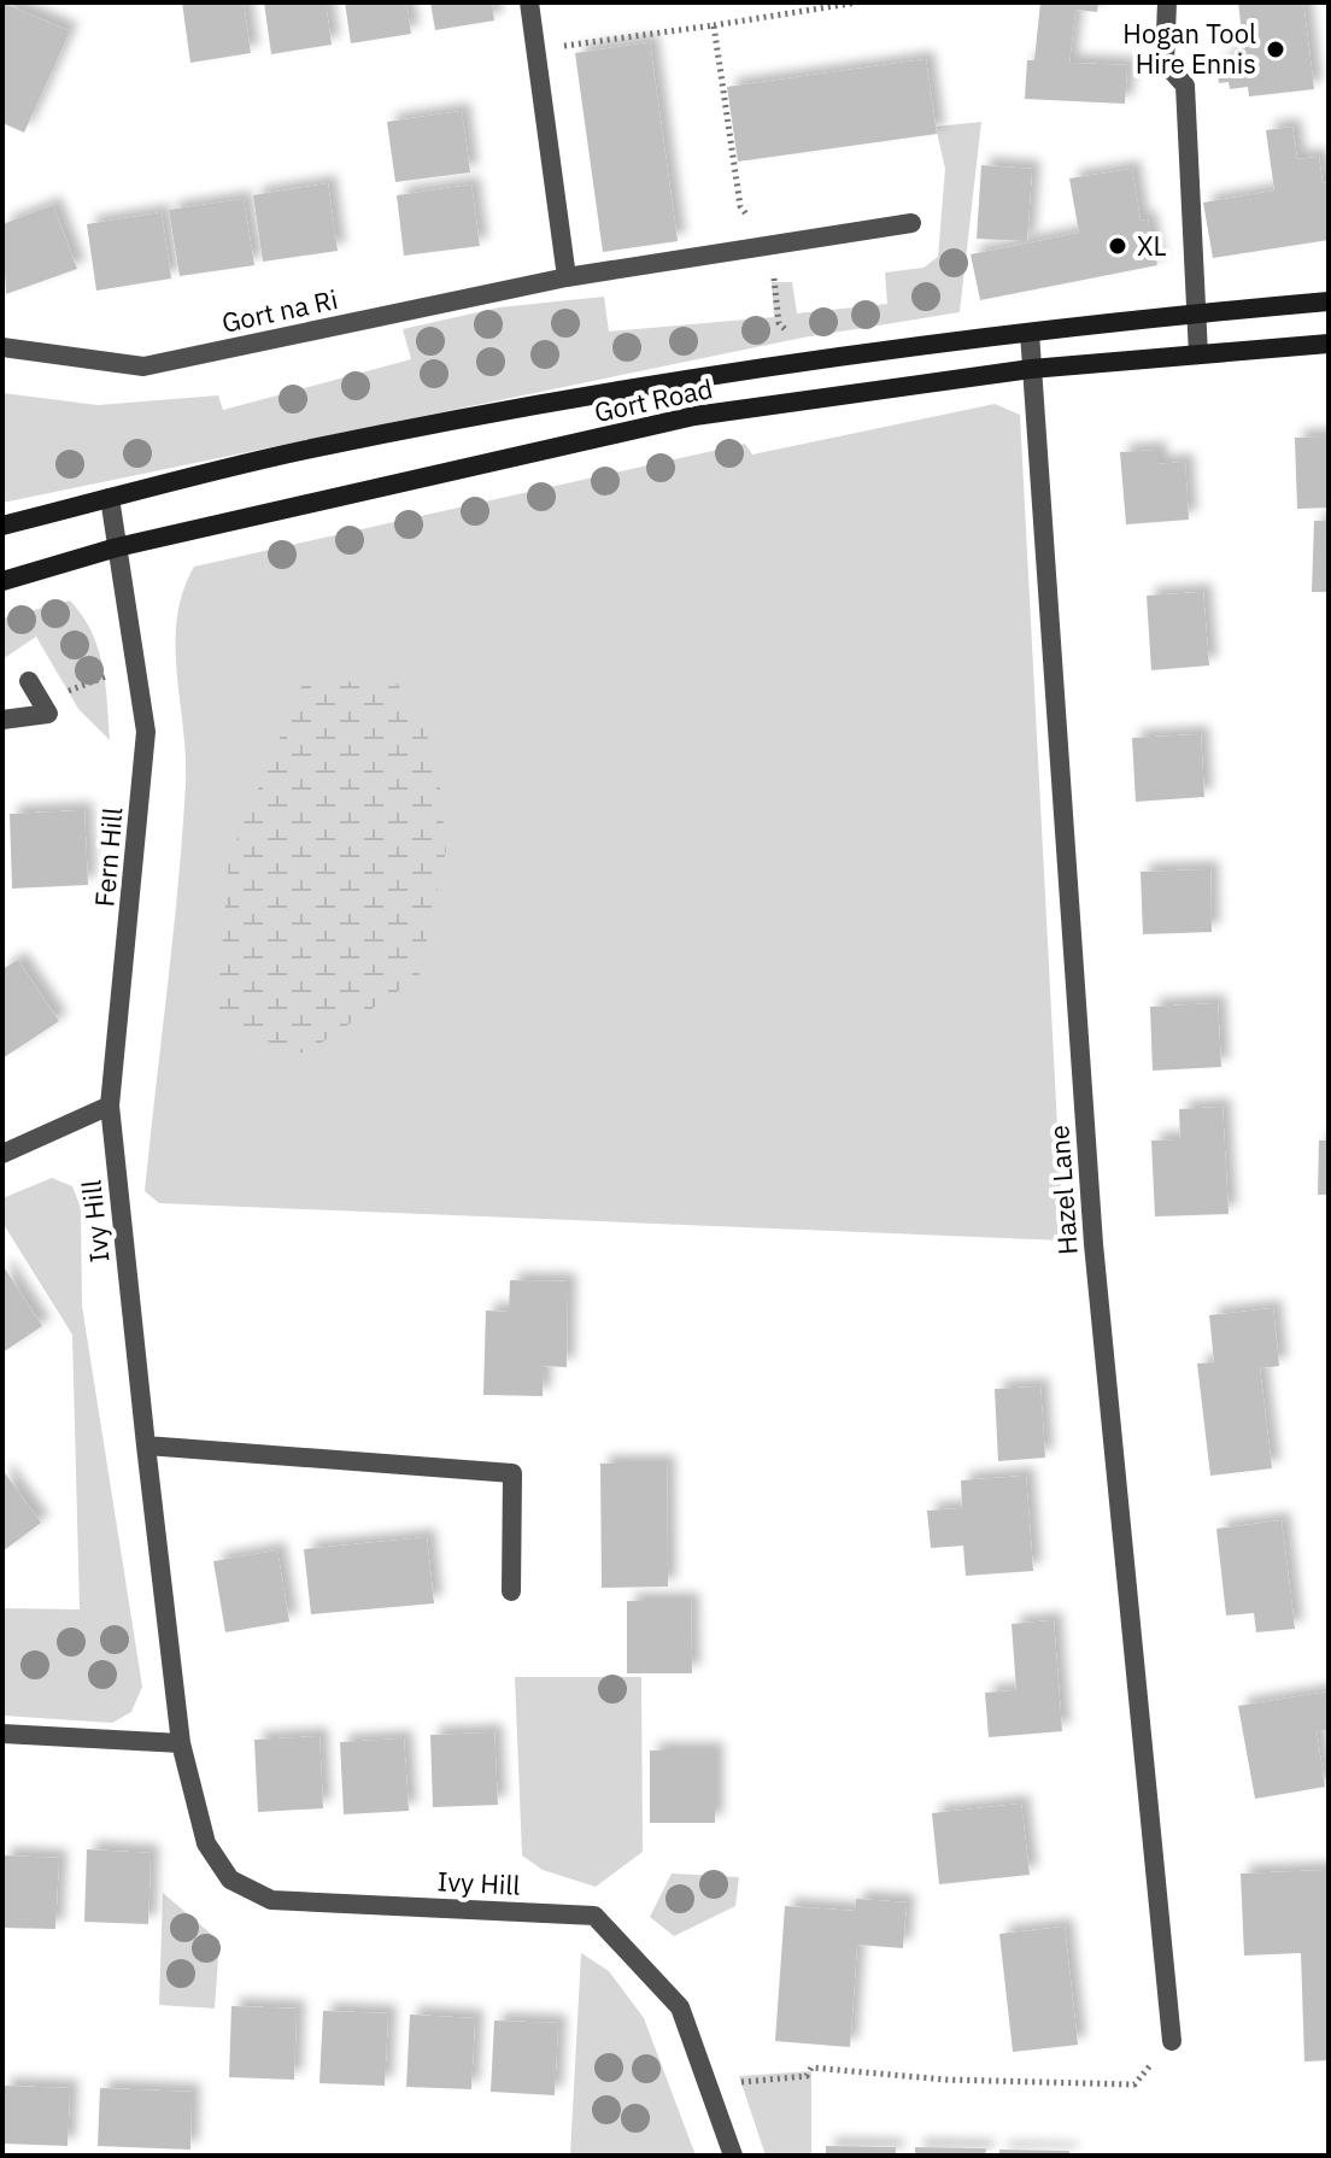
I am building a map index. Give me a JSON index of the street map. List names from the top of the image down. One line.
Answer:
{"streets":{"main road":["Gort Road"],"street":["Gort na Ri","Fern Hill","Hazel Lane","Ivy Hill"]},"crossings":[["Gort Road","Fern Hill"],["Gort Road","Hazel Lane"],["Fern Hill","Ivy Hill"]],"places":["Hogan Tool Hire Ennis","XL"]}
